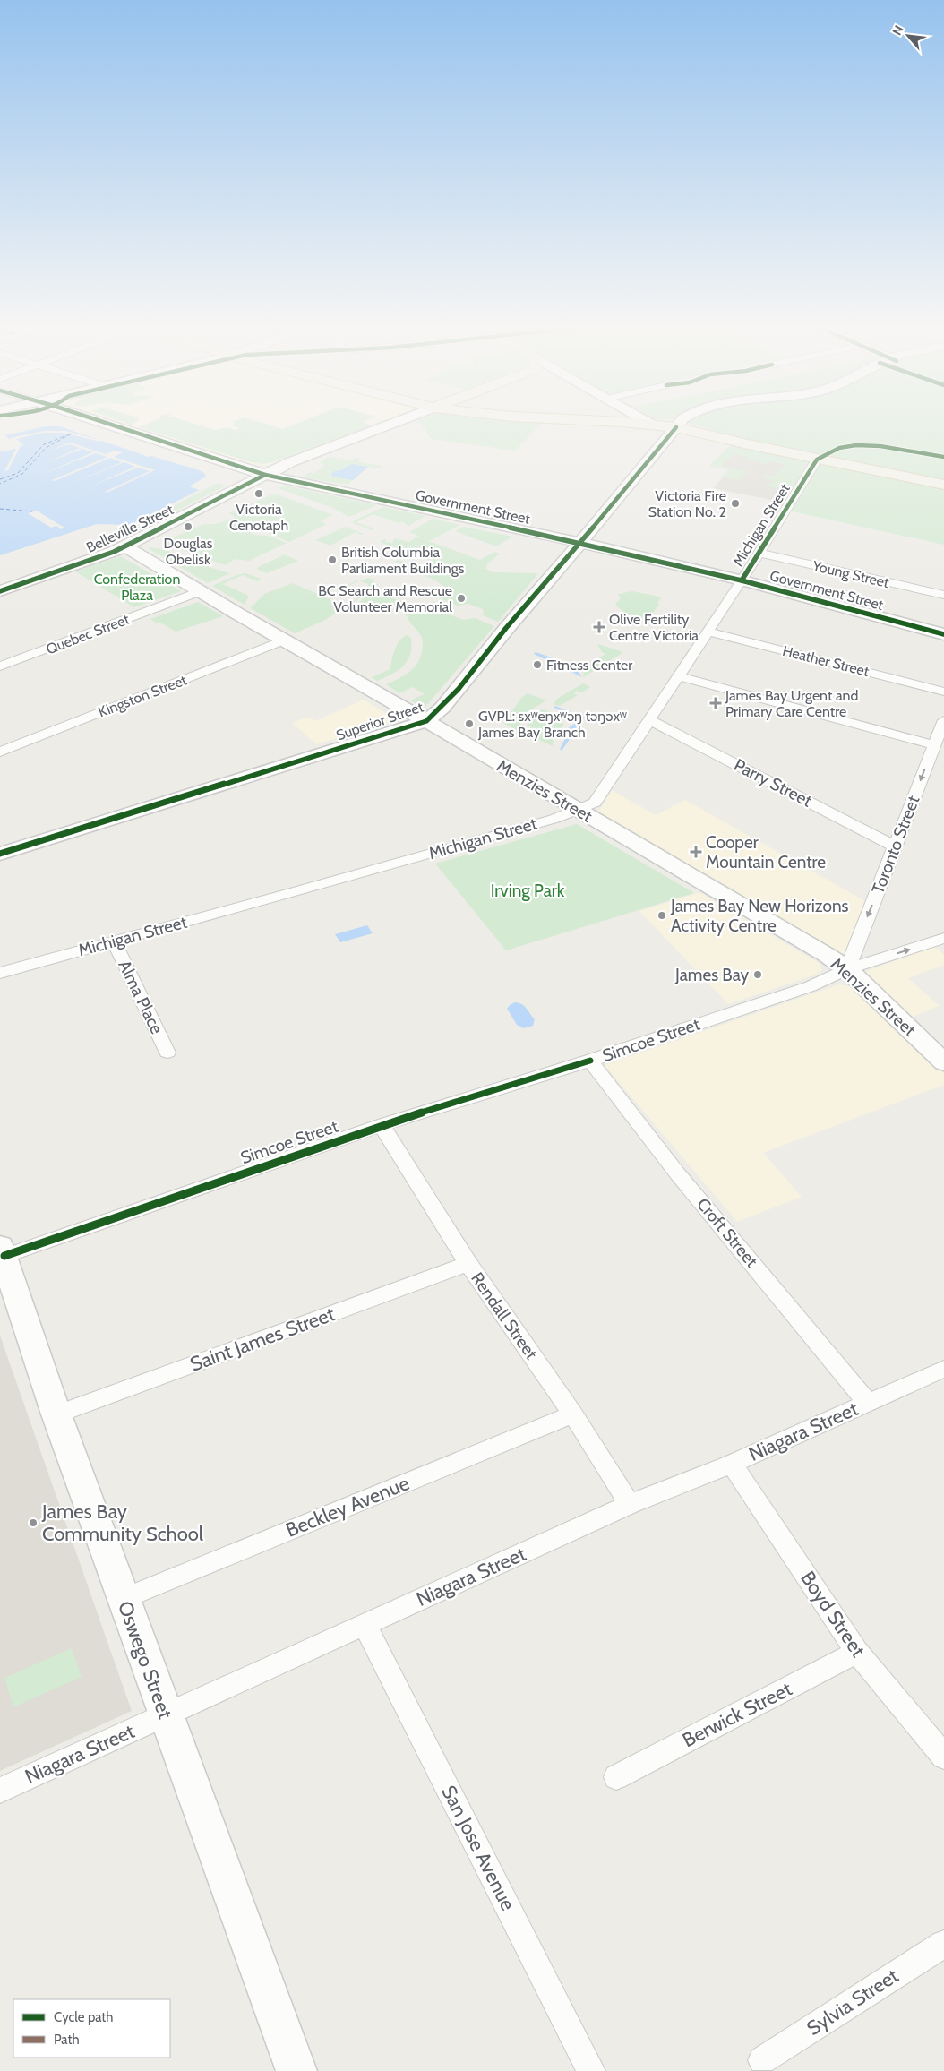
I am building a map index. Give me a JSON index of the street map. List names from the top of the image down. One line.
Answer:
{"streets":{"street":["Government Street","Michigan Street","Belleville Street","Young Street","Quebec Street","Heather Street","Kingston Street","Superior Street","Parry Street","Menzies Street","Toronto Street","Alma Place","Simcoe Street","Croft Street","Rendall Street","Saint James Street","Niagara Street","Beckley Avenue","Boyd Street","Oswego Street","Berwick Street","San Jose Avenue","Sylvia Street"]},"crossings":[["Government Street","Michigan Street"],["Government Street","Belleville Street"],["Government Street","Superior Street"],["Michigan Street","Young Street"],["Michigan Street","Heather Street"],["Michigan Street","Parry Street"],["Michigan Street","Menzies Street"],["Michigan Street","Alma Place"],["Belleville Street","Menzies Street"],["Quebec Street","Menzies Street"],["Kingston Street","Menzies Street"],["Superior Street","Menzies Street"],["Parry Street","Toronto Street"],["Menzies Street","Toronto Street"],["Menzies Street","Simcoe Street"],["Toronto Street","Simcoe Street"],["Simcoe Street","Croft Street"],["Simcoe Street","Rendall Street"],["Simcoe Street","Oswego Street"],["Croft Street","Niagara Street"],["Rendall Street","Saint James Street"],["Rendall Street","Niagara Street"],["Rendall Street","Beckley Avenue"],["Saint James Street","Oswego Street"],["Niagara Street","Boyd Street"],["Niagara Street","Oswego Street"],["Niagara Street","San Jose Avenue"],["Beckley Avenue","Oswego Street"],["Boyd Street","Berwick Street"]],"one_way":["Toronto Street"],"parks":["Confederation Plaza","Irving Park"],"places":{"other":["Victoria Cenotaph","Victoria Fire Station No. 2","Douglas Obelisk","British Columbia Parliament Buildings","BC Search and Rescue Volunteer Memorial","Fitness Center","GVPL: sxʷeŋxʷəŋ təŋəxʷ James Bay Branch","James Bay New Horizons Activity Centre","James Bay","James Bay Community School"],"health":["Olive Fertility Centre Victoria","James Bay Urgent and Primary Care Centre","Cooper Mountain Centre"]},"legend":["Cycle path","Path"],"north":"top left"}
